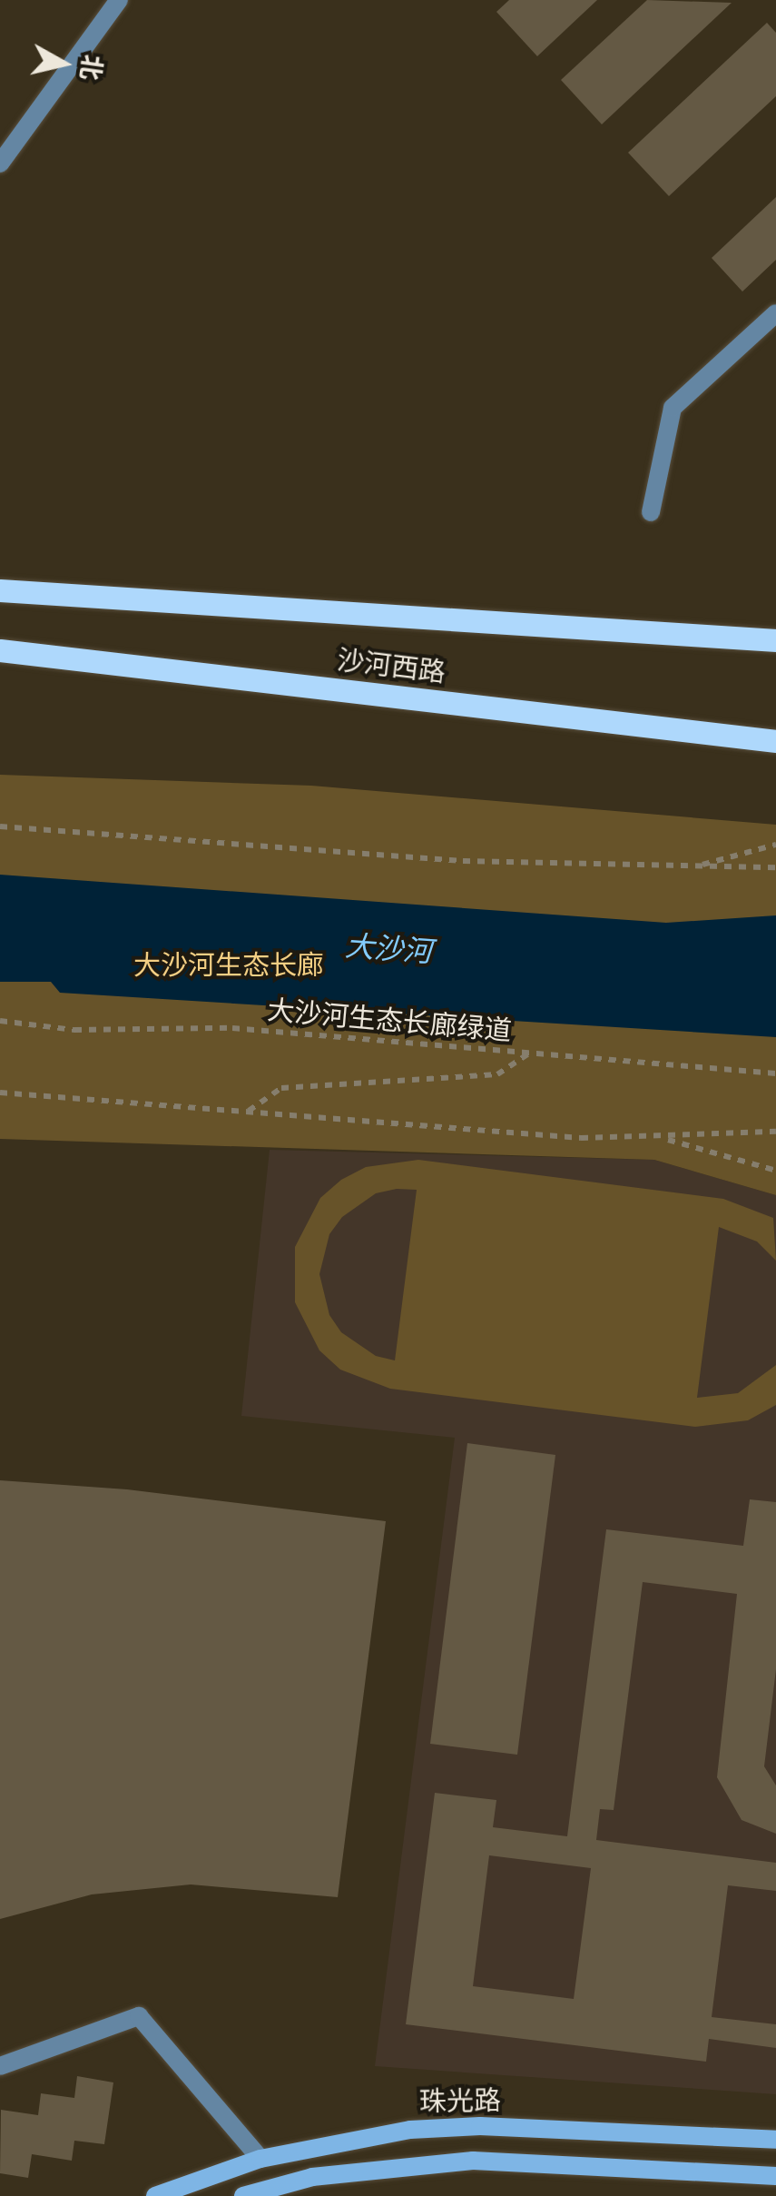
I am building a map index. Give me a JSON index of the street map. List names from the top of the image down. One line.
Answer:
{"streets":{"main road":["沙河西路","珠光路"],"path":["大沙河生态长廊绿道"]},"water":["大沙河"],"parks":["大沙河生态长廊"],"north":"right"}
